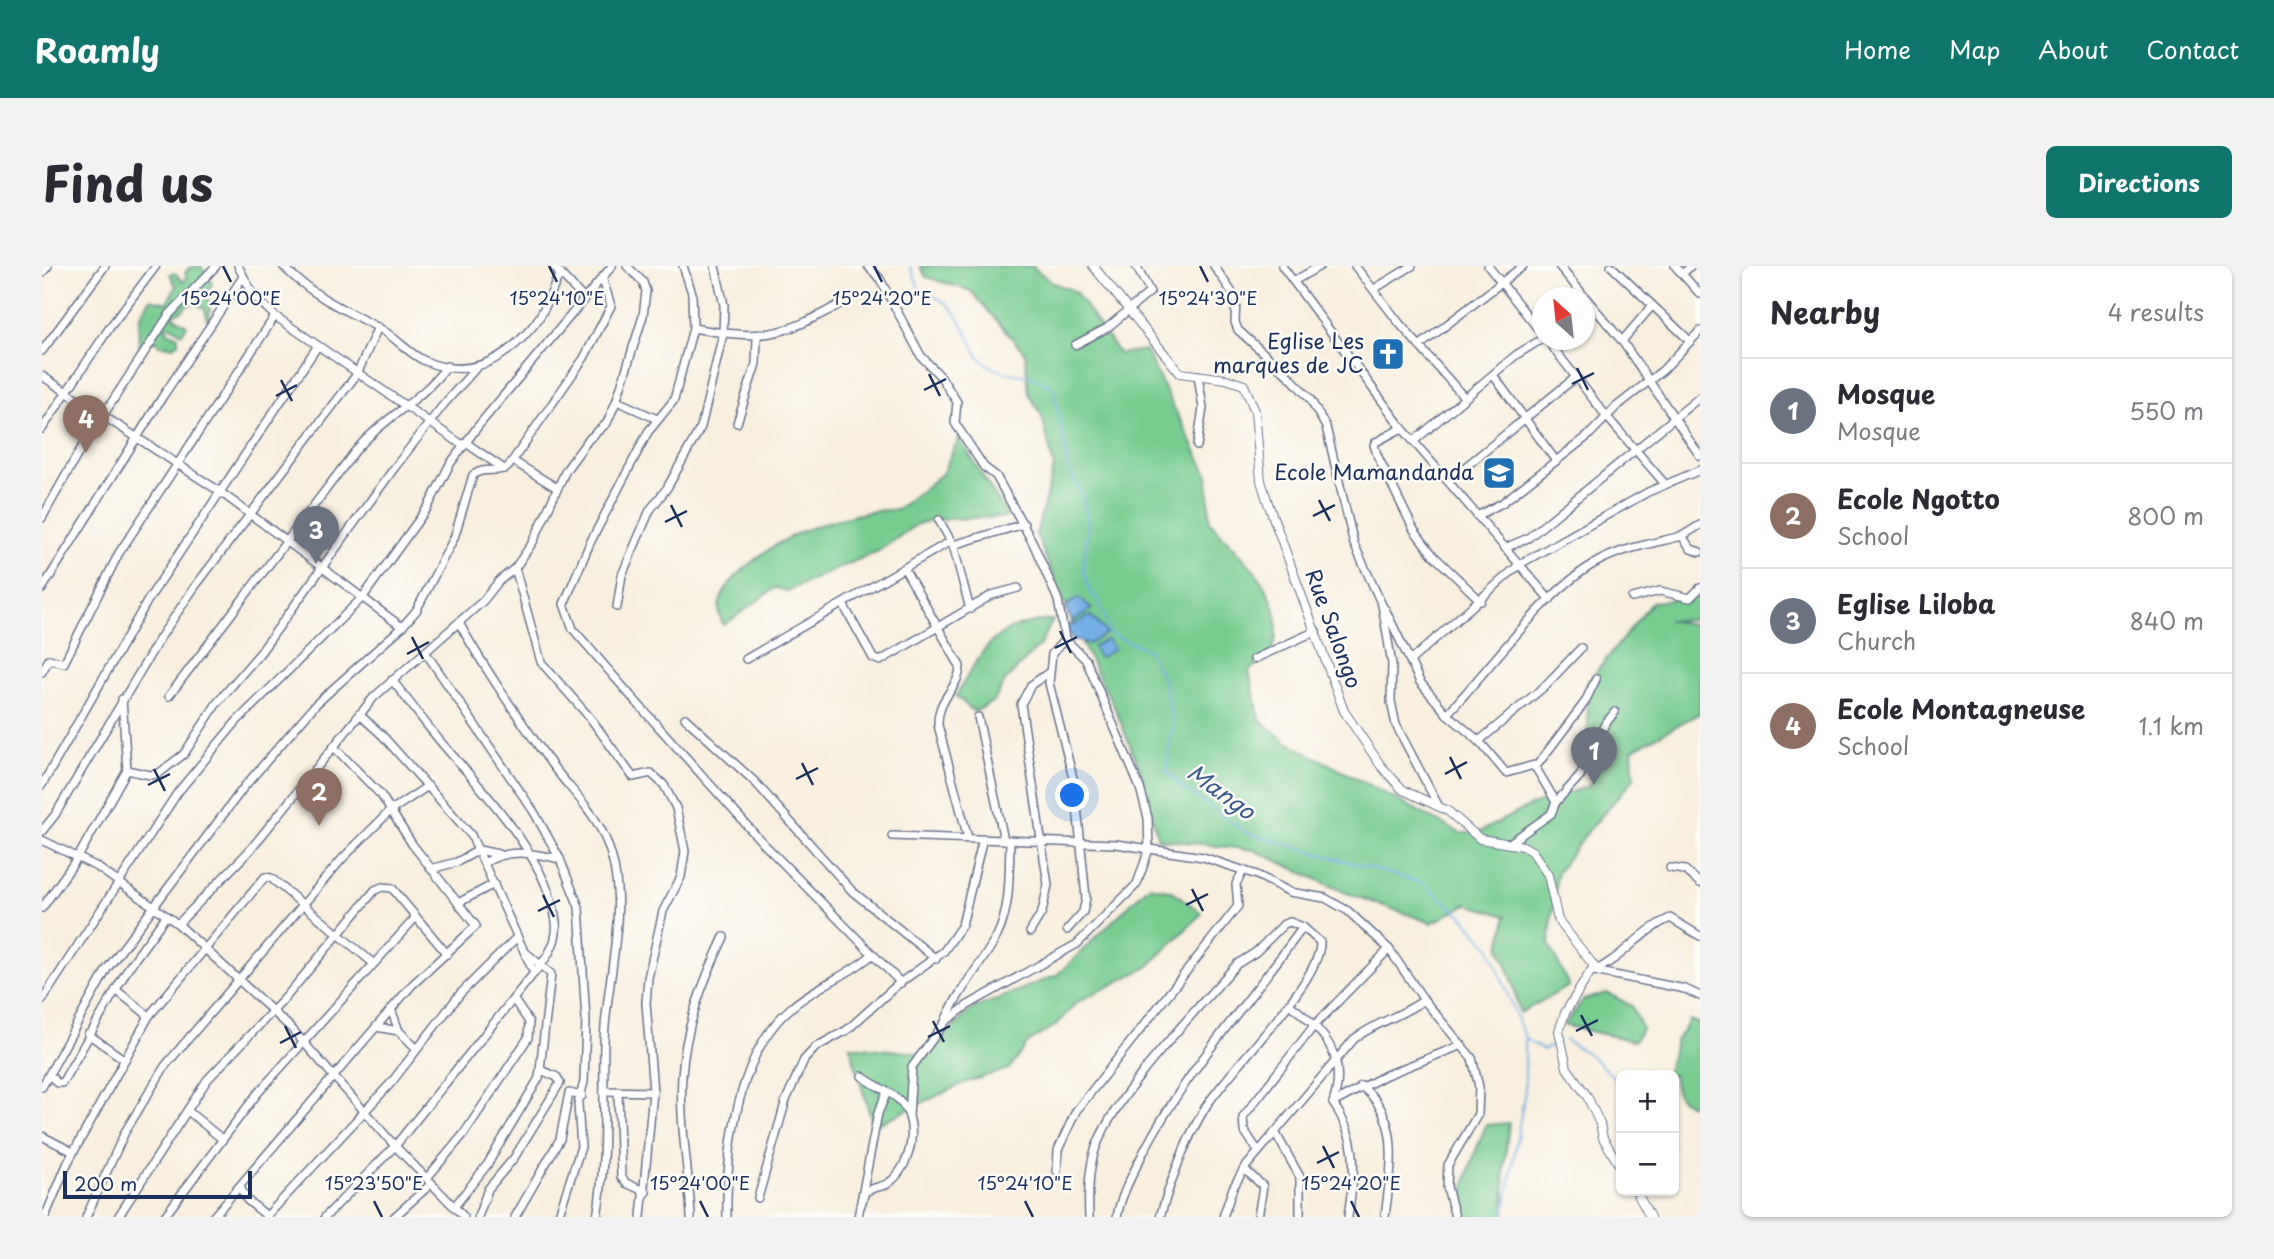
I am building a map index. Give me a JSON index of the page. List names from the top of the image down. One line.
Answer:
{"streets":{"street":["Rue Salongo"]},"water":["Mango"],"places":{"church":["Eglise Les marques de JC"],"school or university":["Ecole Mamandanda"]},"scale_bar":"200 m","north":"top left","page":{"header":"Roamly","nav":["Home","Map","About","Contact"],"title":"Find us","buttons":"Directions","heading":["Nearby","4 results"],"list":[{"mark":"1","name":"Mosque","note":"Mosque","value":"550 m"},{"mark":"2","name":"Ecole Ngotto","note":"School","value":"800 m"},{"mark":"3","name":"Eglise Liloba","note":"Church","value":"840 m"},{"mark":"4","name":"Ecole Montagneuse","note":"School","value":"1.1 km"}],"pins":["4","3","1","2"],"map_buttons":["+","−"],"scale":"200 m"},"coordinates":["15°24'00\"E","15°24'10\"E","15°24'20\"E","15°24'30\"E","15°23'50\"E"]}
